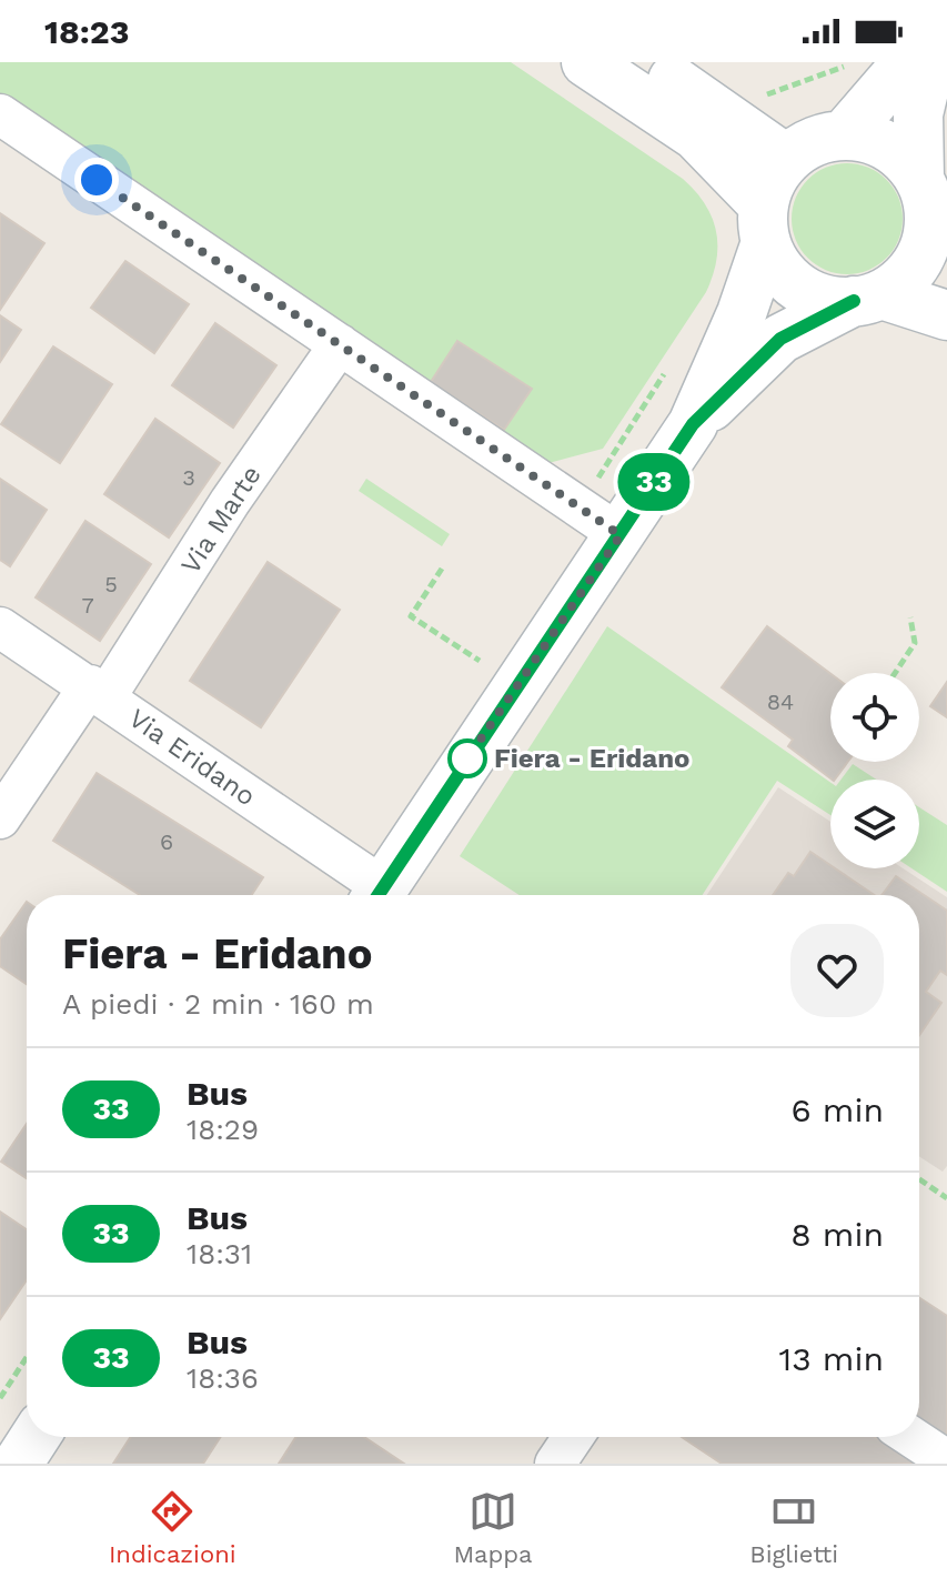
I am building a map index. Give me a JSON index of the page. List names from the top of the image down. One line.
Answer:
{"streets":{"street":["Via Marte","Via Eridano"]},"crossings":[["Via Marte","Via Eridano"]],"places":["Fiera - Eridano"],"lines":["bus line 33"],"house_numbers":["3","5","7","84","6"],"page":{"status":"18:23","on_map":"33","heading":["Fiera - Eridano","A piedi · 2 min · 160 m"],"list":[{"mark":"33","name":"Bus","note":"18:29","value":"6 min"},{"mark":"33","name":"Bus","note":"18:31","value":"8 min"},{"mark":"33","name":"Bus","note":"18:36","value":"13 min"}],"tabs":["Indicazioni","Mappa","Biglietti"]}}
